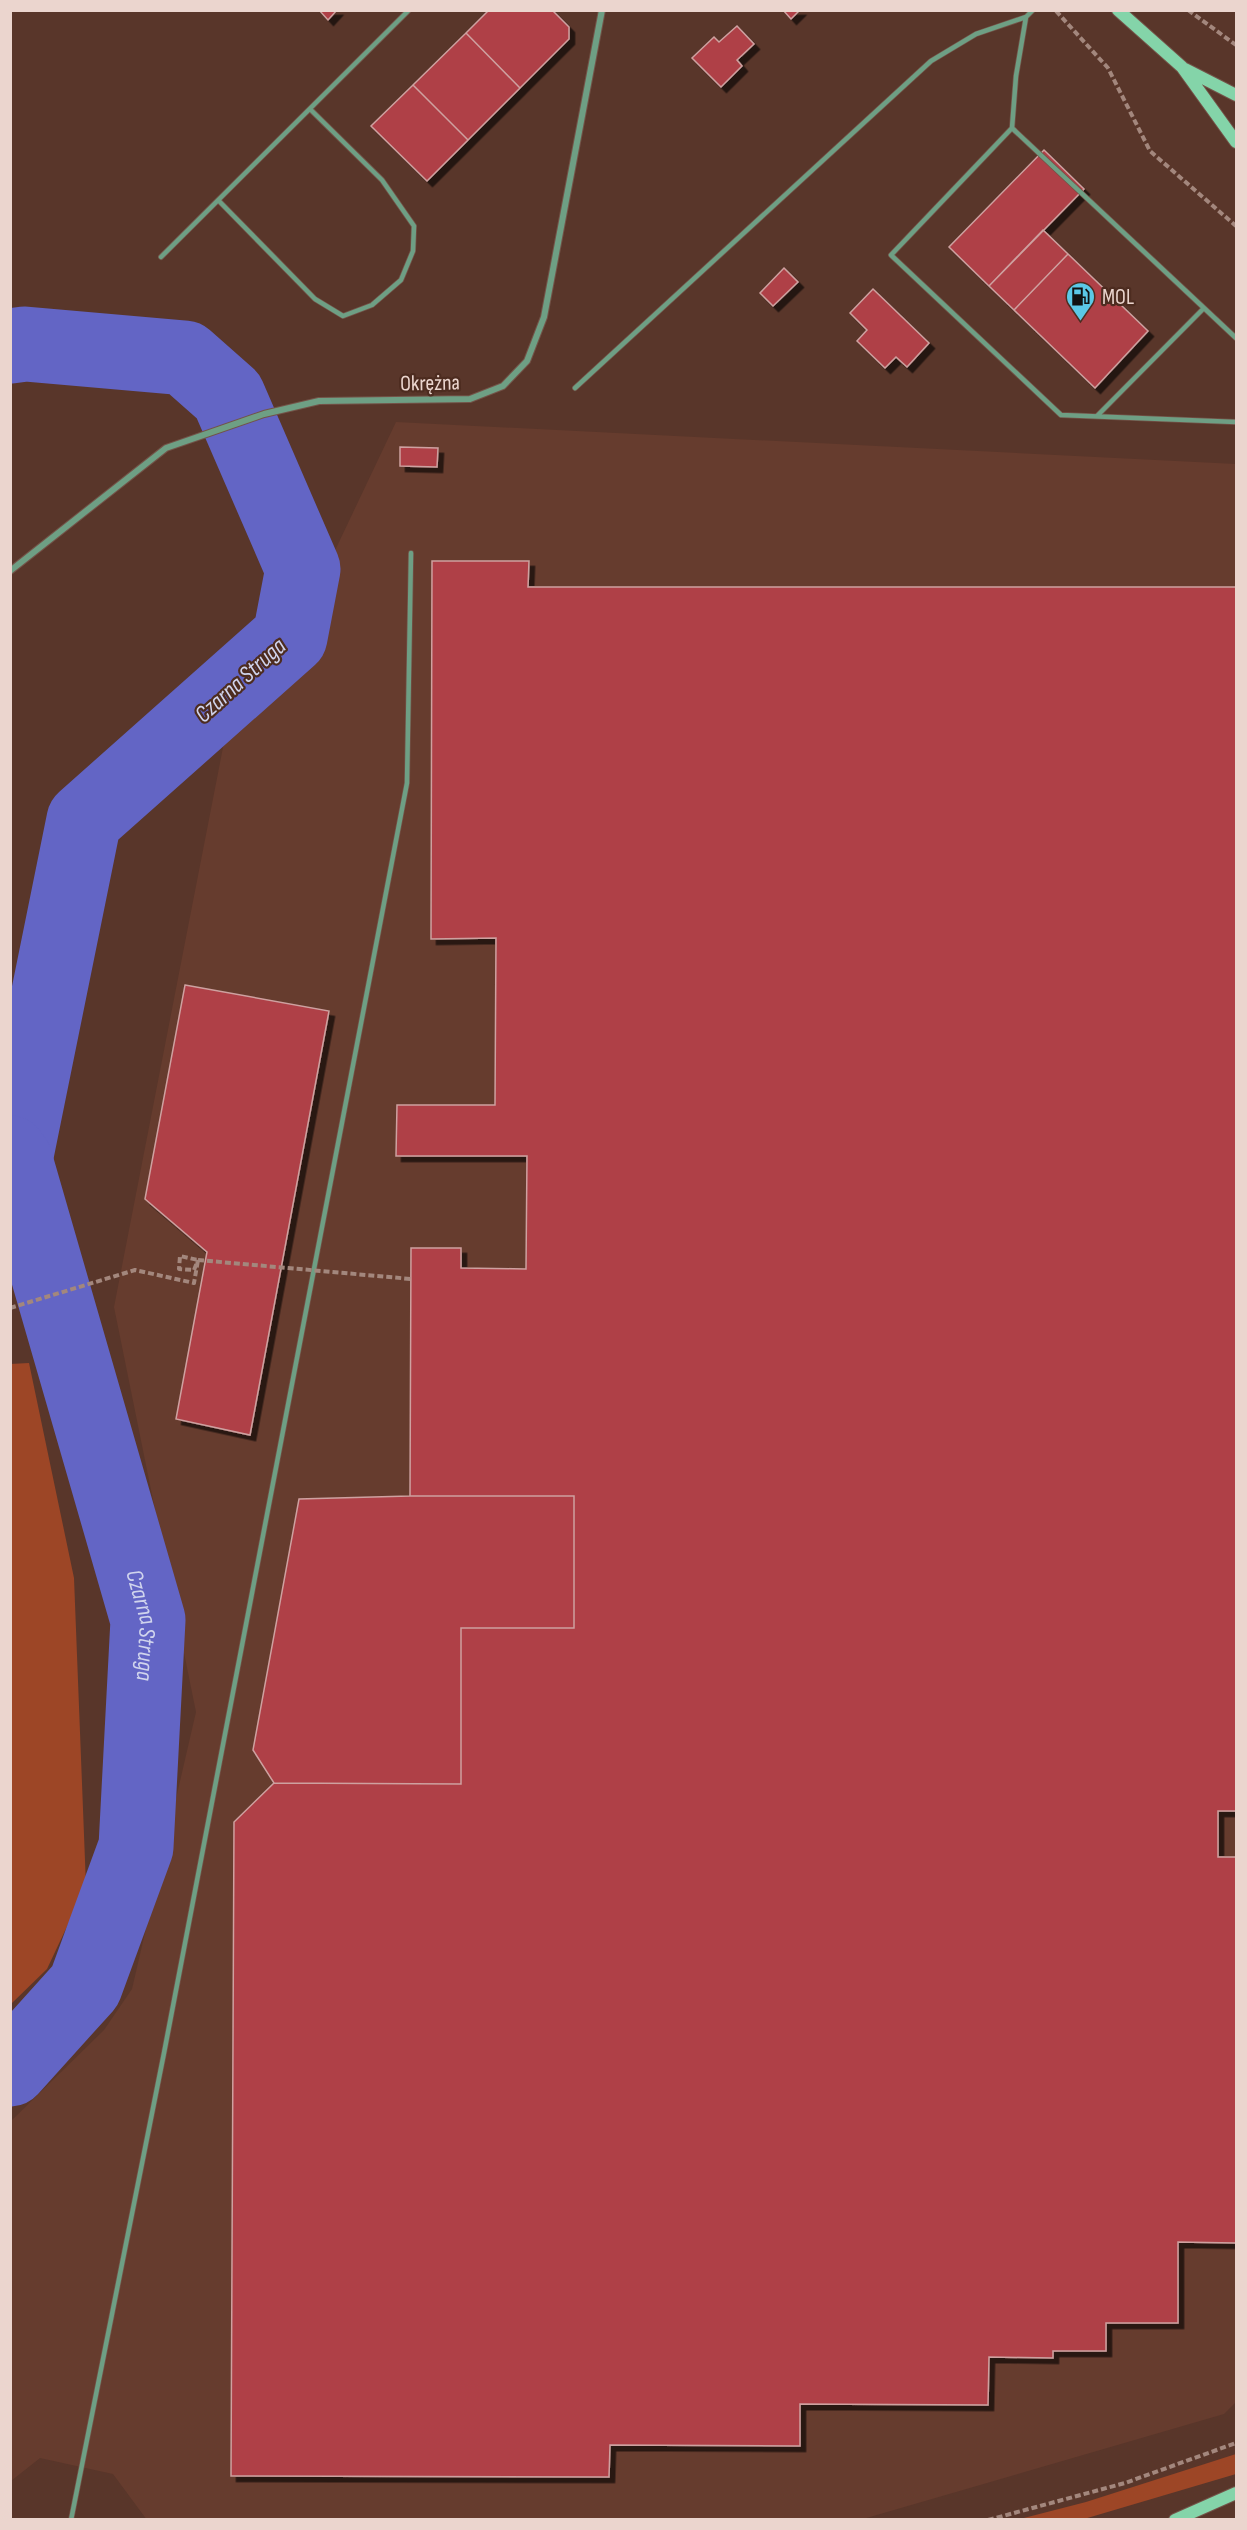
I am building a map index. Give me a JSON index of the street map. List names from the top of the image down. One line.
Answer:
{"streets":{"street":["Okrężna"]},"water":["Czarna Struga"],"places":{"fuel station":["MOL"]}}
